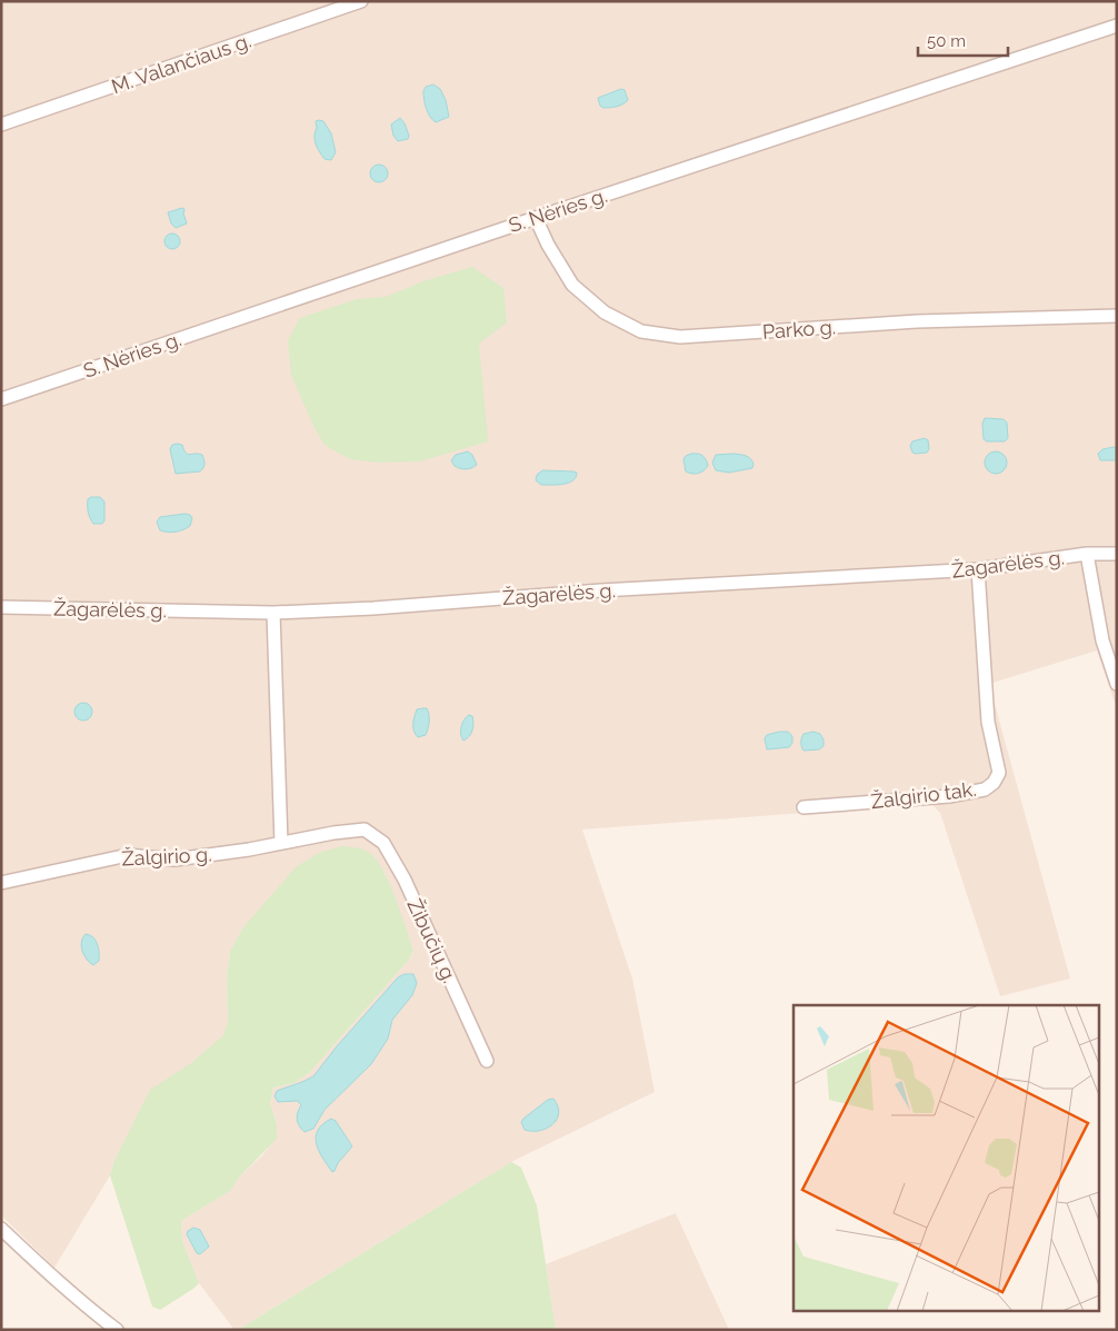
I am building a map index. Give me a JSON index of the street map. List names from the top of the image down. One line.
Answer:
{"streets":{"street":["M. Valančiaus g.","S. Nėries g.","Parko g.","Žagarėlės g.","Žalgirio tak.","Žalgirio g.","Žibučių g."]},"crossings":[["S. Nėries g.","Parko g."],["Žagarėlės g.","Žalgirio tak."],["Žalgirio g.","Žibučių g."]],"scale_bar":"50 m"}
